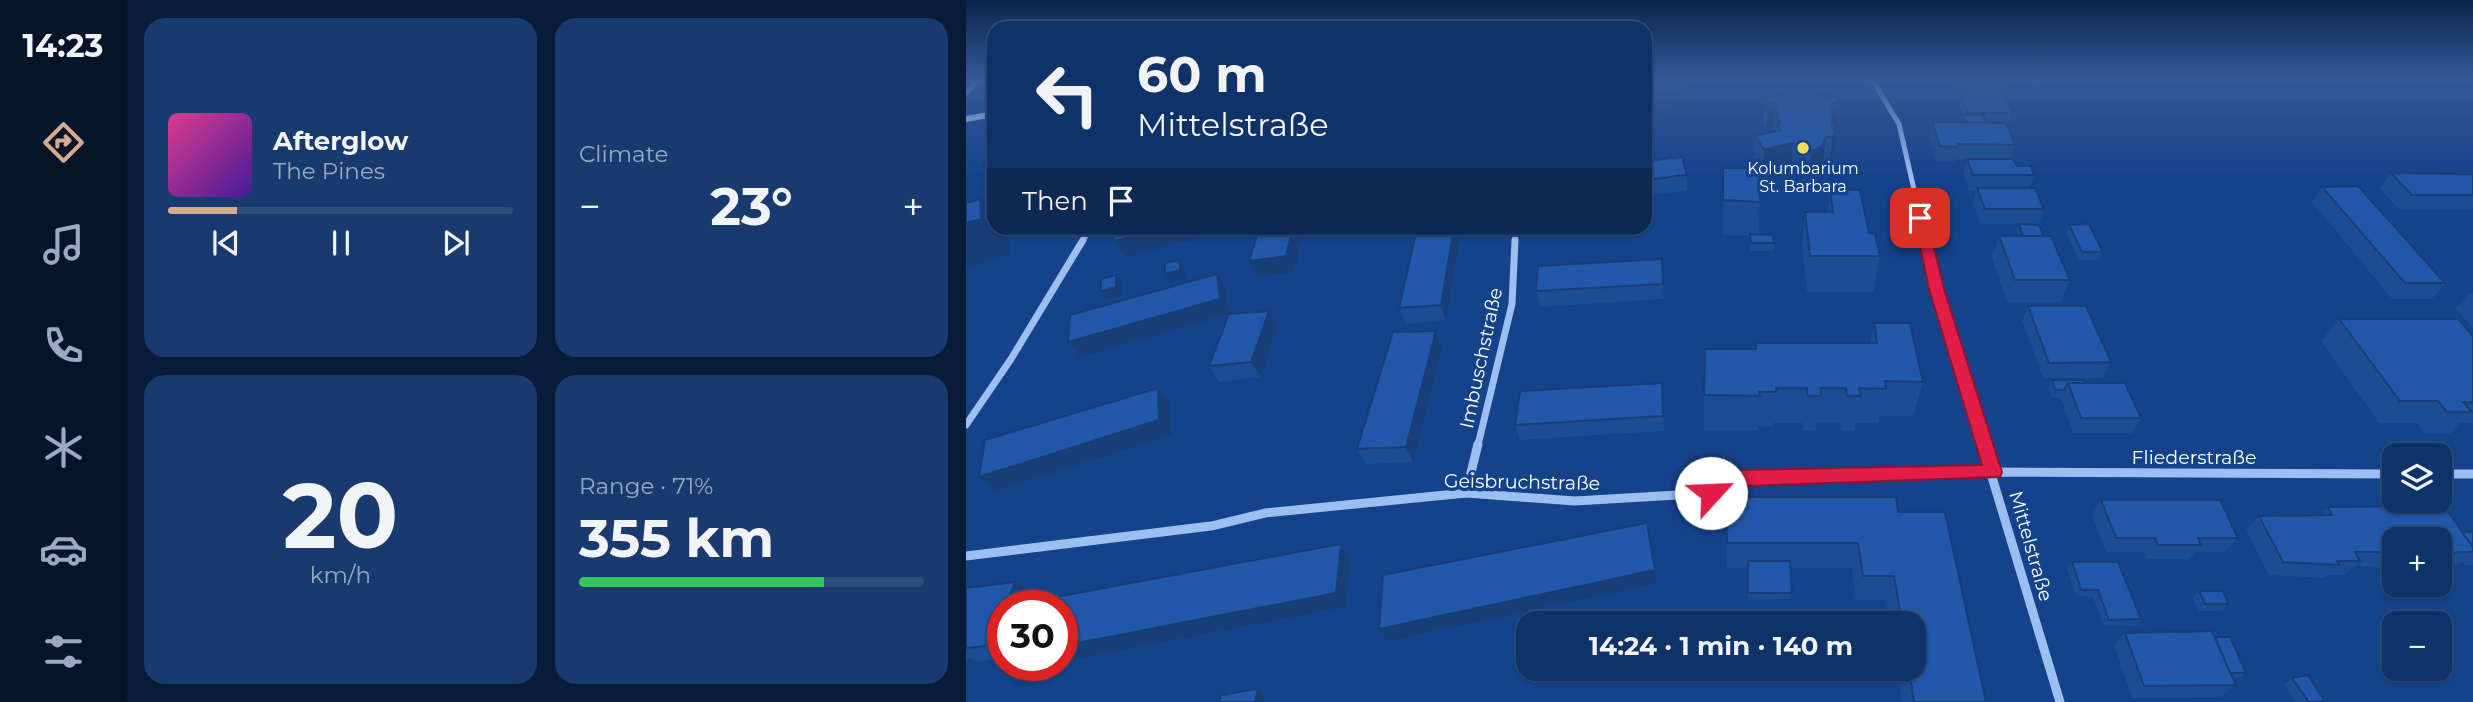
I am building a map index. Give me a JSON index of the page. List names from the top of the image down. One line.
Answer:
{"streets":{"street":["Imbuschstraße","Fliederstraße","Geisbruchstraße","Mittelstraße"]},"crossings":[["Imbuschstraße","Geisbruchstraße"],["Fliederstraße","Geisbruchstraße"],["Fliederstraße","Mittelstraße"],["Geisbruchstraße","Mittelstraße"]],"places":["Kolumbarium St. Barbara"],"page":{"tabs":"14:23","tile":["Climate",["20","km/h"],["Range · 71%","355 km"]],"turn":["60 m","Mittelstraße"],"song":["Afterglow","The Pines"],"then":"Then","heat":["−","23°","+"],"map_buttons":["+","−"],"limit":"30","trip":"14:24 · 1 min · 140 m"}}
